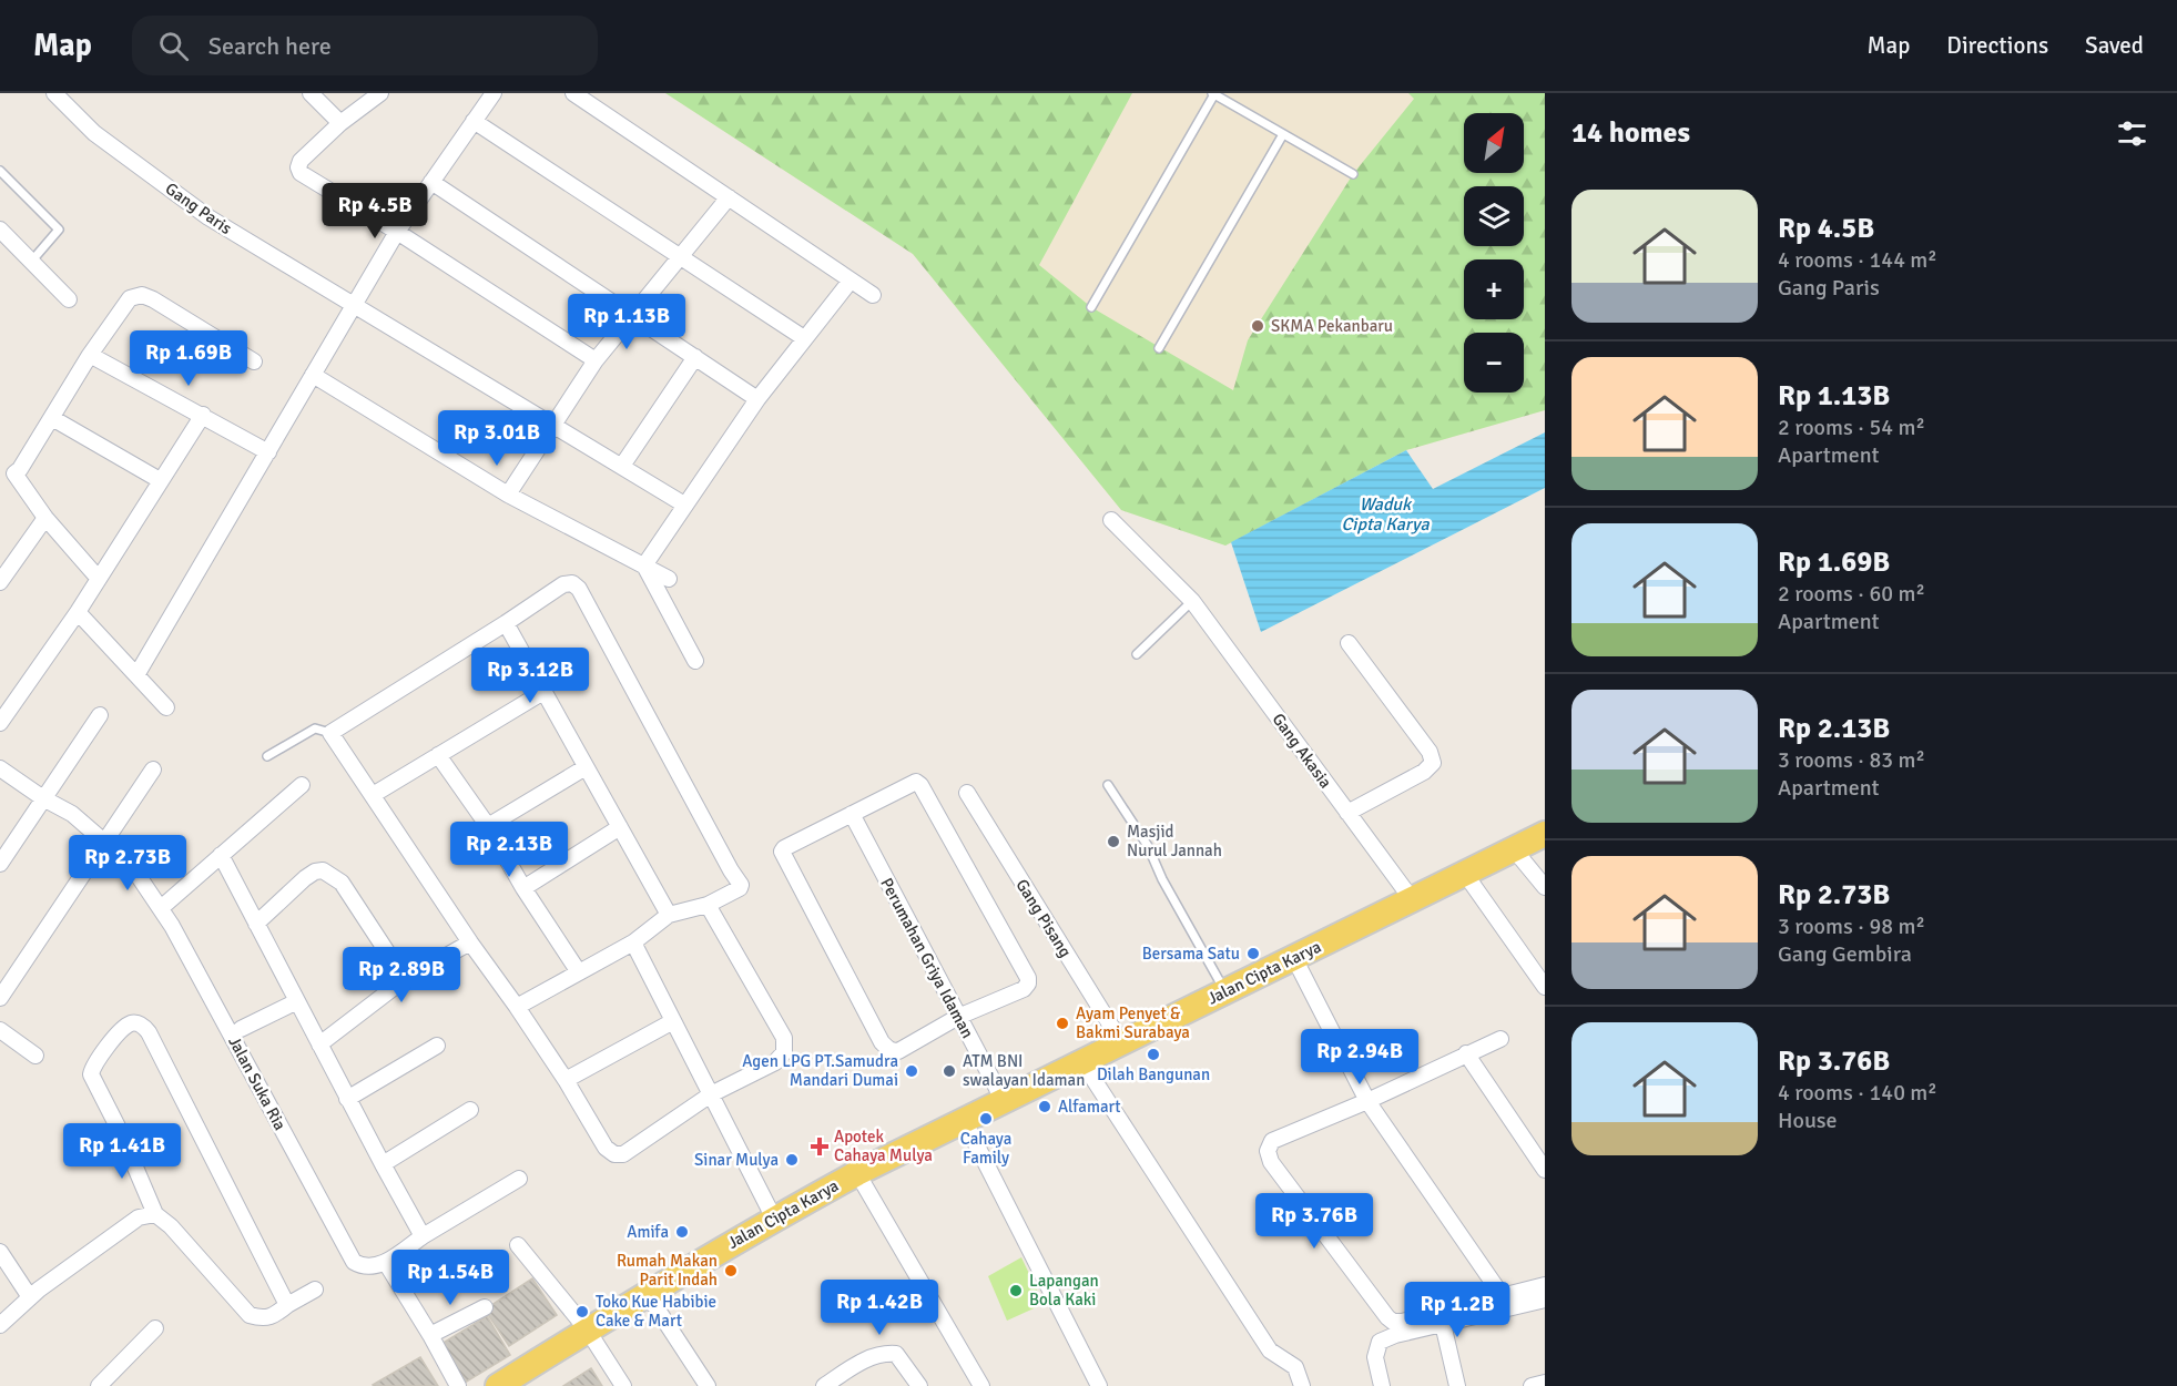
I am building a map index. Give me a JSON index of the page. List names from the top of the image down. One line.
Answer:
{"streets":{"main road":["Jalan Cipta Karya"],"street":["Gang Paris","Gang Akasia","Gang Pisang","Perumahan Griya Idaman","Jalan Suka Ria"]},"crossings":[["Gang Akasia","Jalan Cipta Karya"],["Gang Pisang","Jalan Cipta Karya"],["Perumahan Griya Idaman","Jalan Cipta Karya"]],"water":["Waduk Cipta Karya"],"places":{"other":["SKMA Pekanbaru","Masjid Nurul Jannah","Bersama Satu","Ayam Penyet & Bakmi Surabaya","Dilah Bangunan","Agen LPG PT.Samudra Mandari Dumai","ATM BNI swalayan Idaman","Alfamart","Cahaya Family","Sinar Mulya","Amifa","Rumah Makan Parit Indah","Lapangan Bola Kaki","Toko Kue Habibie Cake & Mart"],"health":["Apotek Cahaya Mulya"]},"north":"top right","page":{"header":"Map","search":"Search here","nav":["Map","Directions","Saved"],"heading":"14 homes","map_buttons":["+","−"],"list":[{"name":"Rp 4.5B","note":"4 rooms · 144 m² · Gang Paris"},{"name":"Rp 1.13B","note":"2 rooms · 54 m² · Apartment"},{"name":"Rp 1.69B","note":"2 rooms · 60 m² · Apartment"},{"name":"Rp 2.13B","note":"3 rooms · 83 m² · Apartment"},{"name":"Rp 2.73B","note":"3 rooms · 98 m² · Gang Gembira"},{"name":"Rp 3.76B","note":"4 rooms · 140 m² · House"}],"price":["Rp 4.5B","Rp 1.13B","Rp 1.69B","Rp 3.01B","Rp 3.12B","Rp 2.13B","Rp 2.73B","Rp 2.89B","Rp 2.94B","Rp 1.41B","Rp 3.76B","Rp 1.54B","Rp 1.42B","Rp 1.2B"]}}
